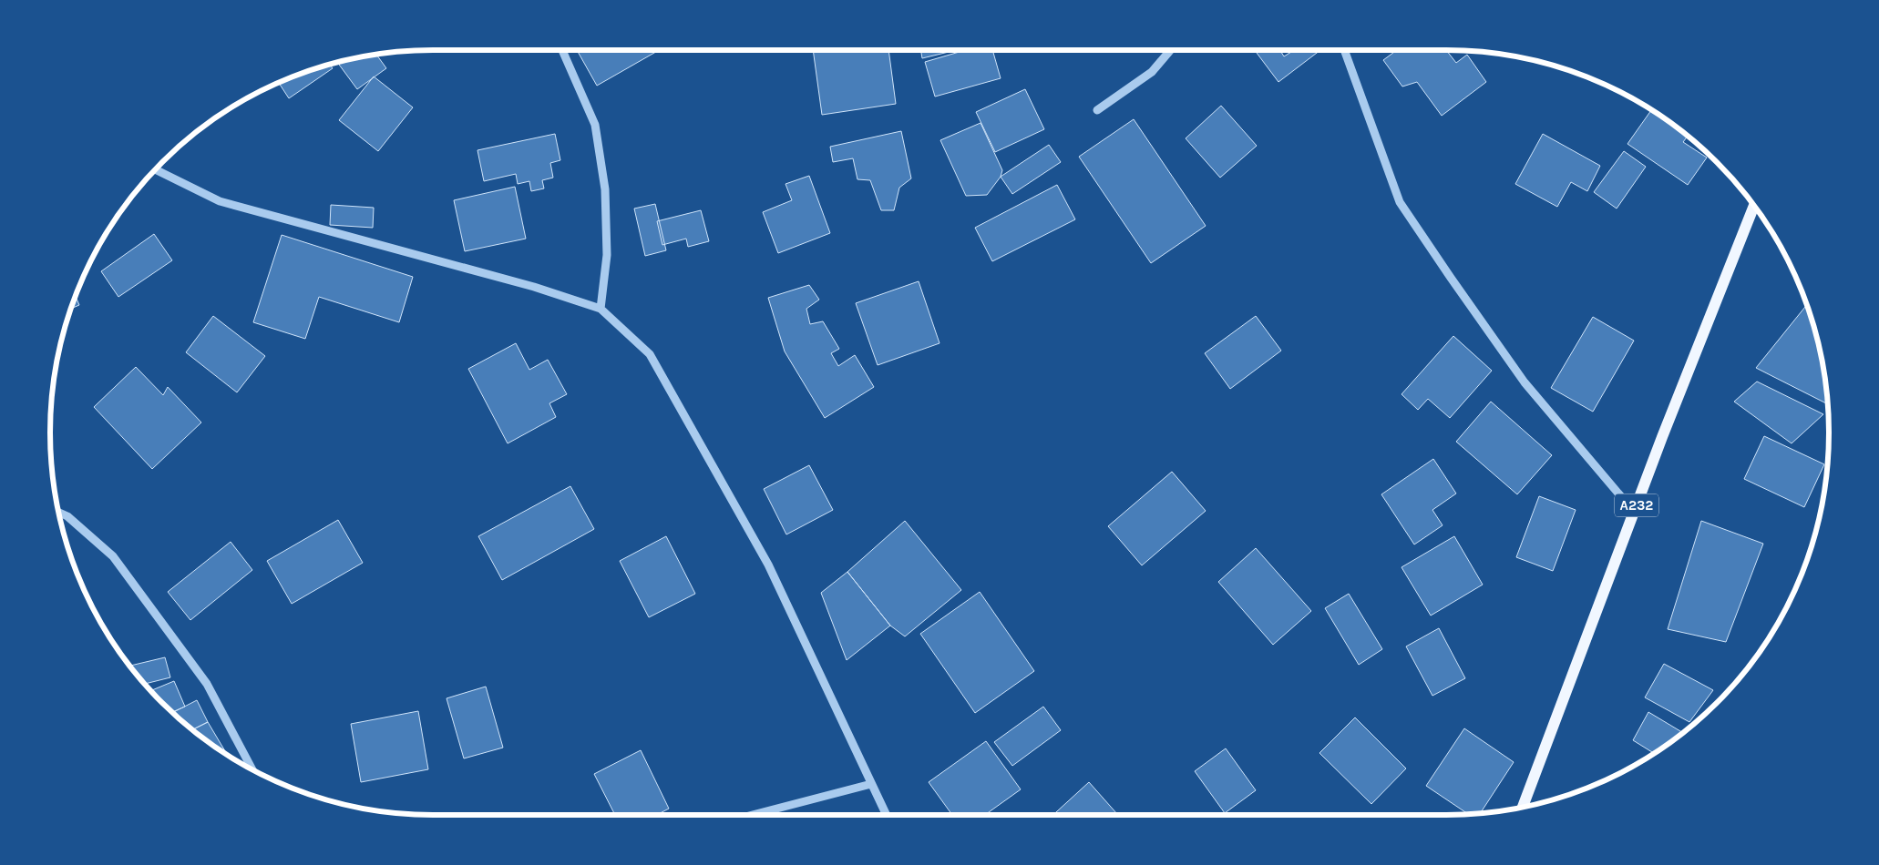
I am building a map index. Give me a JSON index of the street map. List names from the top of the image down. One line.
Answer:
{"streets":{"main road":["A232"]}}
